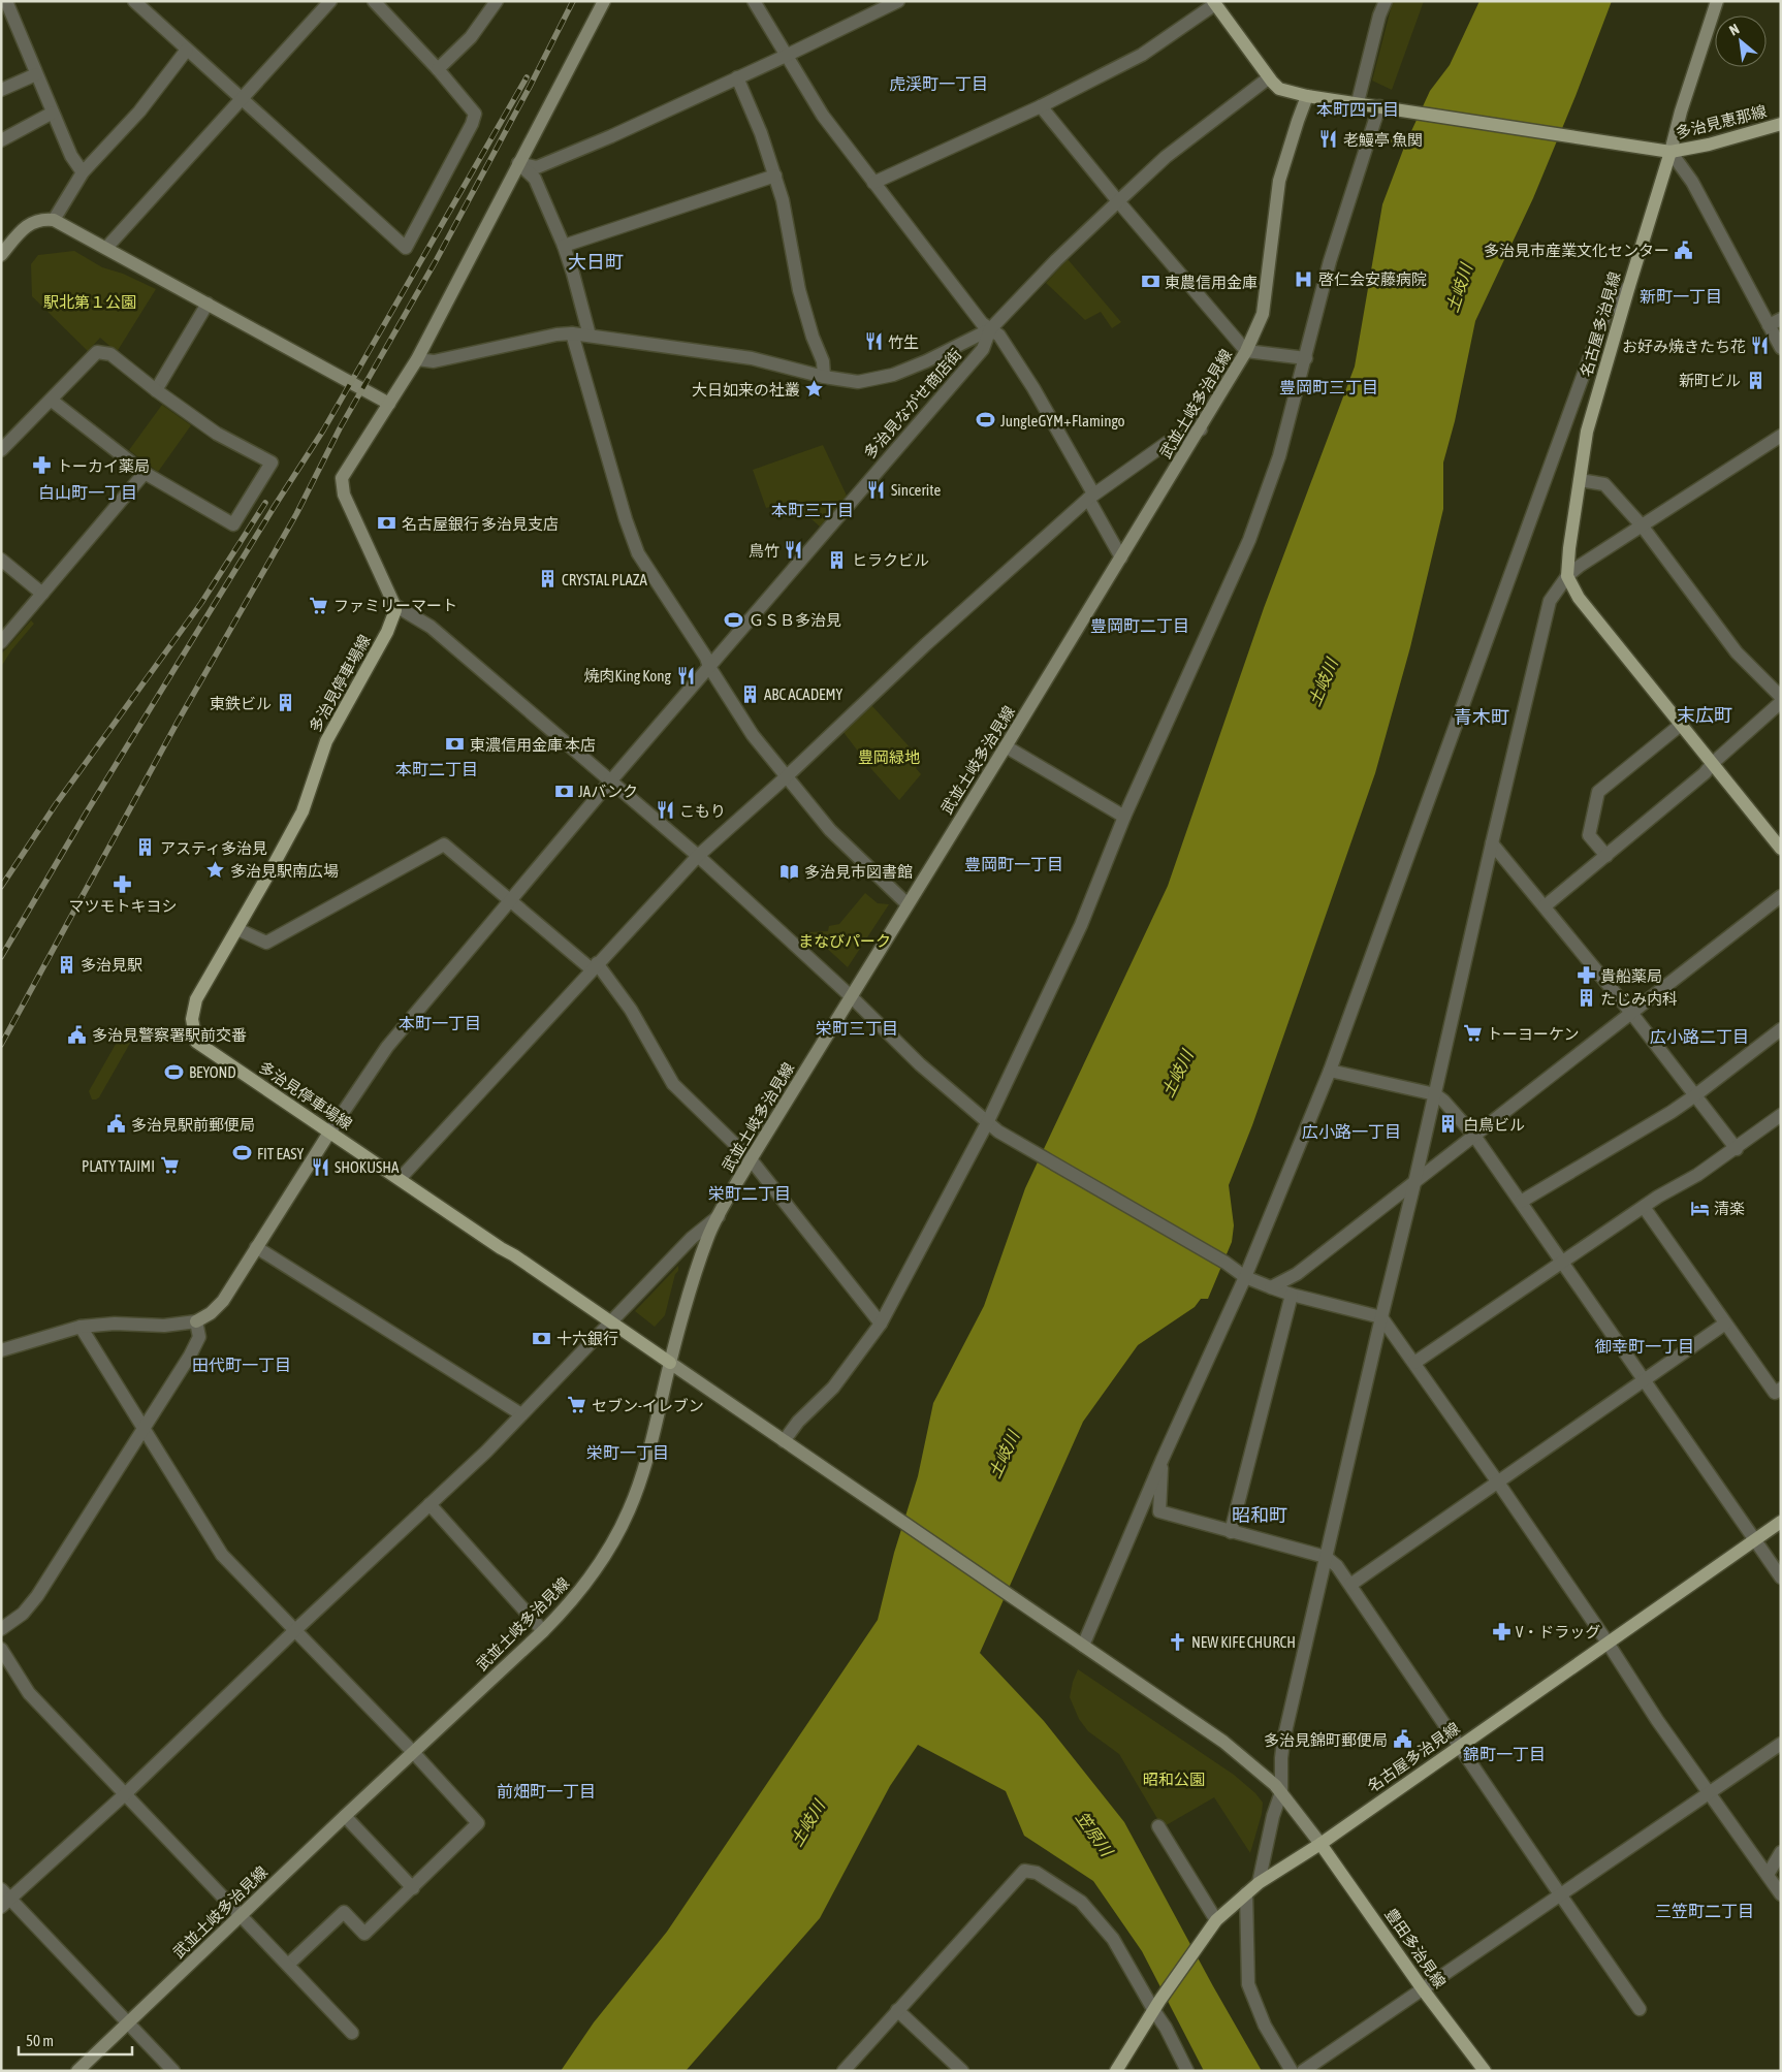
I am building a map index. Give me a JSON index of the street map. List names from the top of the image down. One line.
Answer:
{"streets":{"main road":["多治見恵那線","名古屋多治見線","武並土岐多治見線","多治見停車場線","豊田多治見線"],"street":["多治見ながせ商店街"]},"crossings":[["多治見恵那線","名古屋多治見線"],["名古屋多治見線","豊田多治見線"],["多治見ながせ商店街","多治見停車場線"],["武並土岐多治見線","多治見停車場線"]],"districts":["虎渓町一丁目","本町四丁目","大日町","新町一丁目","豊岡町三丁目","白山町一丁目","本町三丁目","豊岡町二丁目","末広町","青木町","本町二丁目","豊岡町一丁目","本町一丁目","栄町三丁目","広小路二丁目","広小路一丁目","栄町二丁目","御幸町一丁目","田代町一丁目","栄町一丁目","昭和町","錦町一丁目","前畑町一丁目","三笠町二丁目"],"water":["土岐川","笠原川"],"parks":["駅北第１公園","豊岡緑地","まなびパーク","昭和公園"],"places":{"restaurant":["老鰻亭 魚関","竹生","お好み焼きたち花","Sincerite","鳥竹","焼肉King Kong","こもり","SHOKUSHA"],"public building":["多治見市産業文化センター","多治見警察署駅前交番","多治見駅前郵便局","多治見錦町郵便局"],"hospital":["啓仁会安藤病院"],"bank":["東農信用金庫","名古屋銀行 多治見支店","東濃信用金庫 本店","JAバンク","十六銀行"],"building":["新町ビル","ヒラクビル","CRYSTAL PLAZA","ABC ACADEMY","東鉄ビル","アスティ多治見","多治見駅","たじみ内科","白鳥ビル"],"place":["大日如来の社叢","多治見駅南広場"],"sports":["JungleGYM+Flamingo","ＧＳＢ多治見","BEYOND","FIT EASY"],"pharmacy":["トーカイ薬局","マツモトキヨシ","貴船薬局","V・ドラッグ"],"supermarket":["ファミリーマート","トーヨーケン","PLATY TAJIMI","セブン-イレブン"],"library":["多治見市図書館"],"hotel":["清楽"],"church":["NEW KIFE CHURCH"]},"scale_bar":"50 m","north":"top left"}
